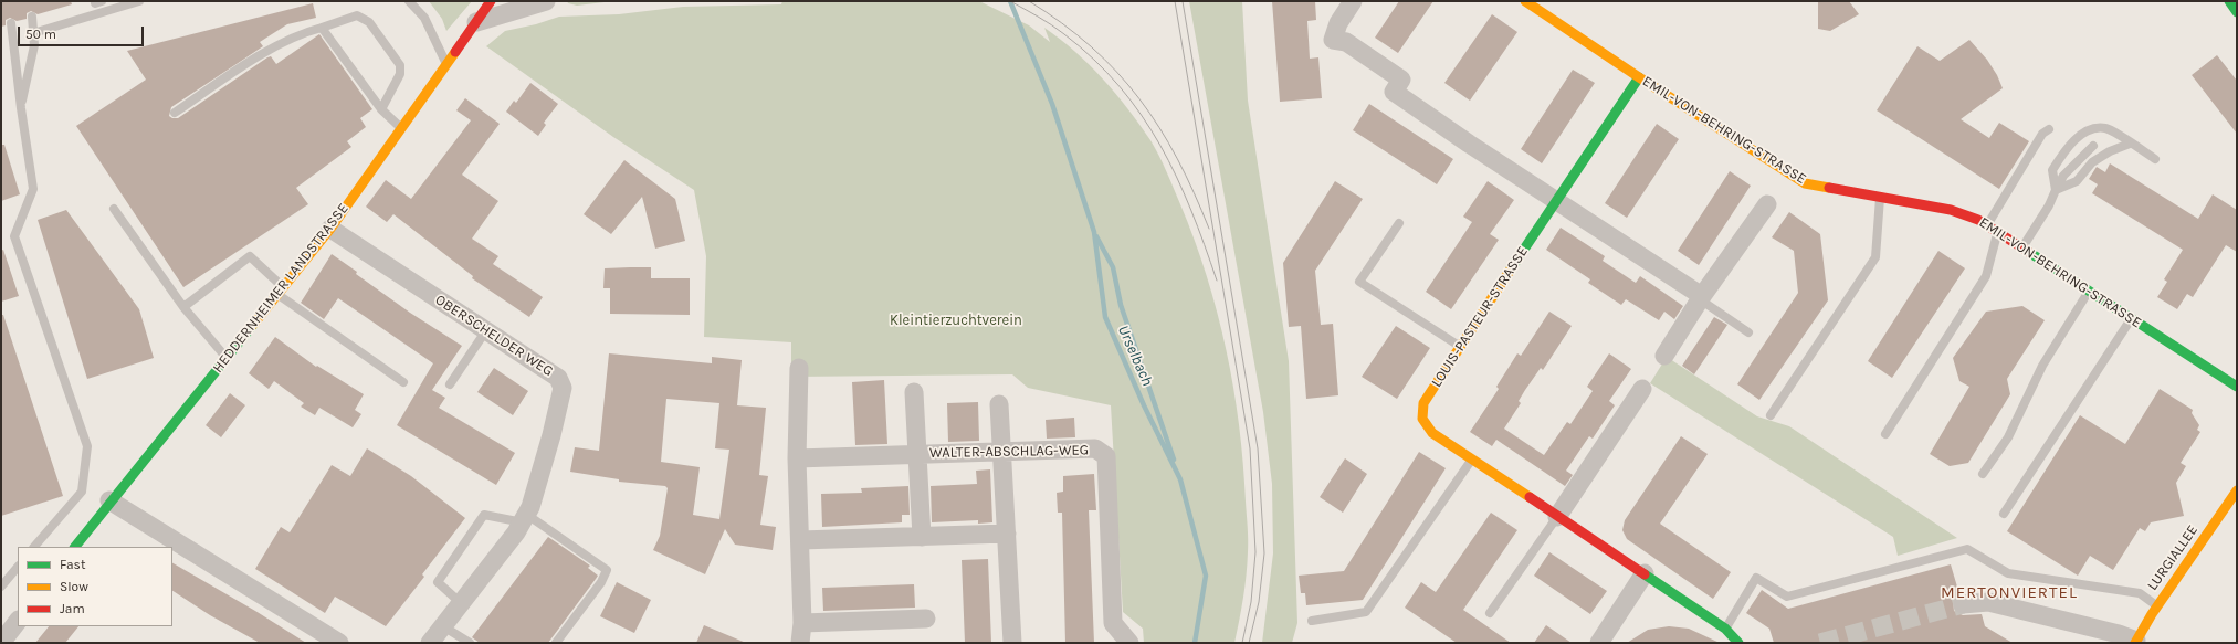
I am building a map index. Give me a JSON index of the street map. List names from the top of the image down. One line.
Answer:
{"streets":{"street":["EMIL-VON-BEHRING-STRASSE","HEDDERNHEIMER LANDSTRASSE","LOUIS-PASTEUR-STRASSE","OBERSCHELDER WEG","WALTER-ABSCHLAG-WEG","LURGIALLEE"]},"crossings":[["EMIL-VON-BEHRING-STRASSE","LOUIS-PASTEUR-STRASSE"],["HEDDERNHEIMER LANDSTRASSE","OBERSCHELDER WEG"]],"districts":["MERTONVIERTEL"],"water":["Urselbach"],"parks":["Kleintierzuchtverein"],"legend":["Fast","Slow","Jam"],"scale_bar":"50 m"}
